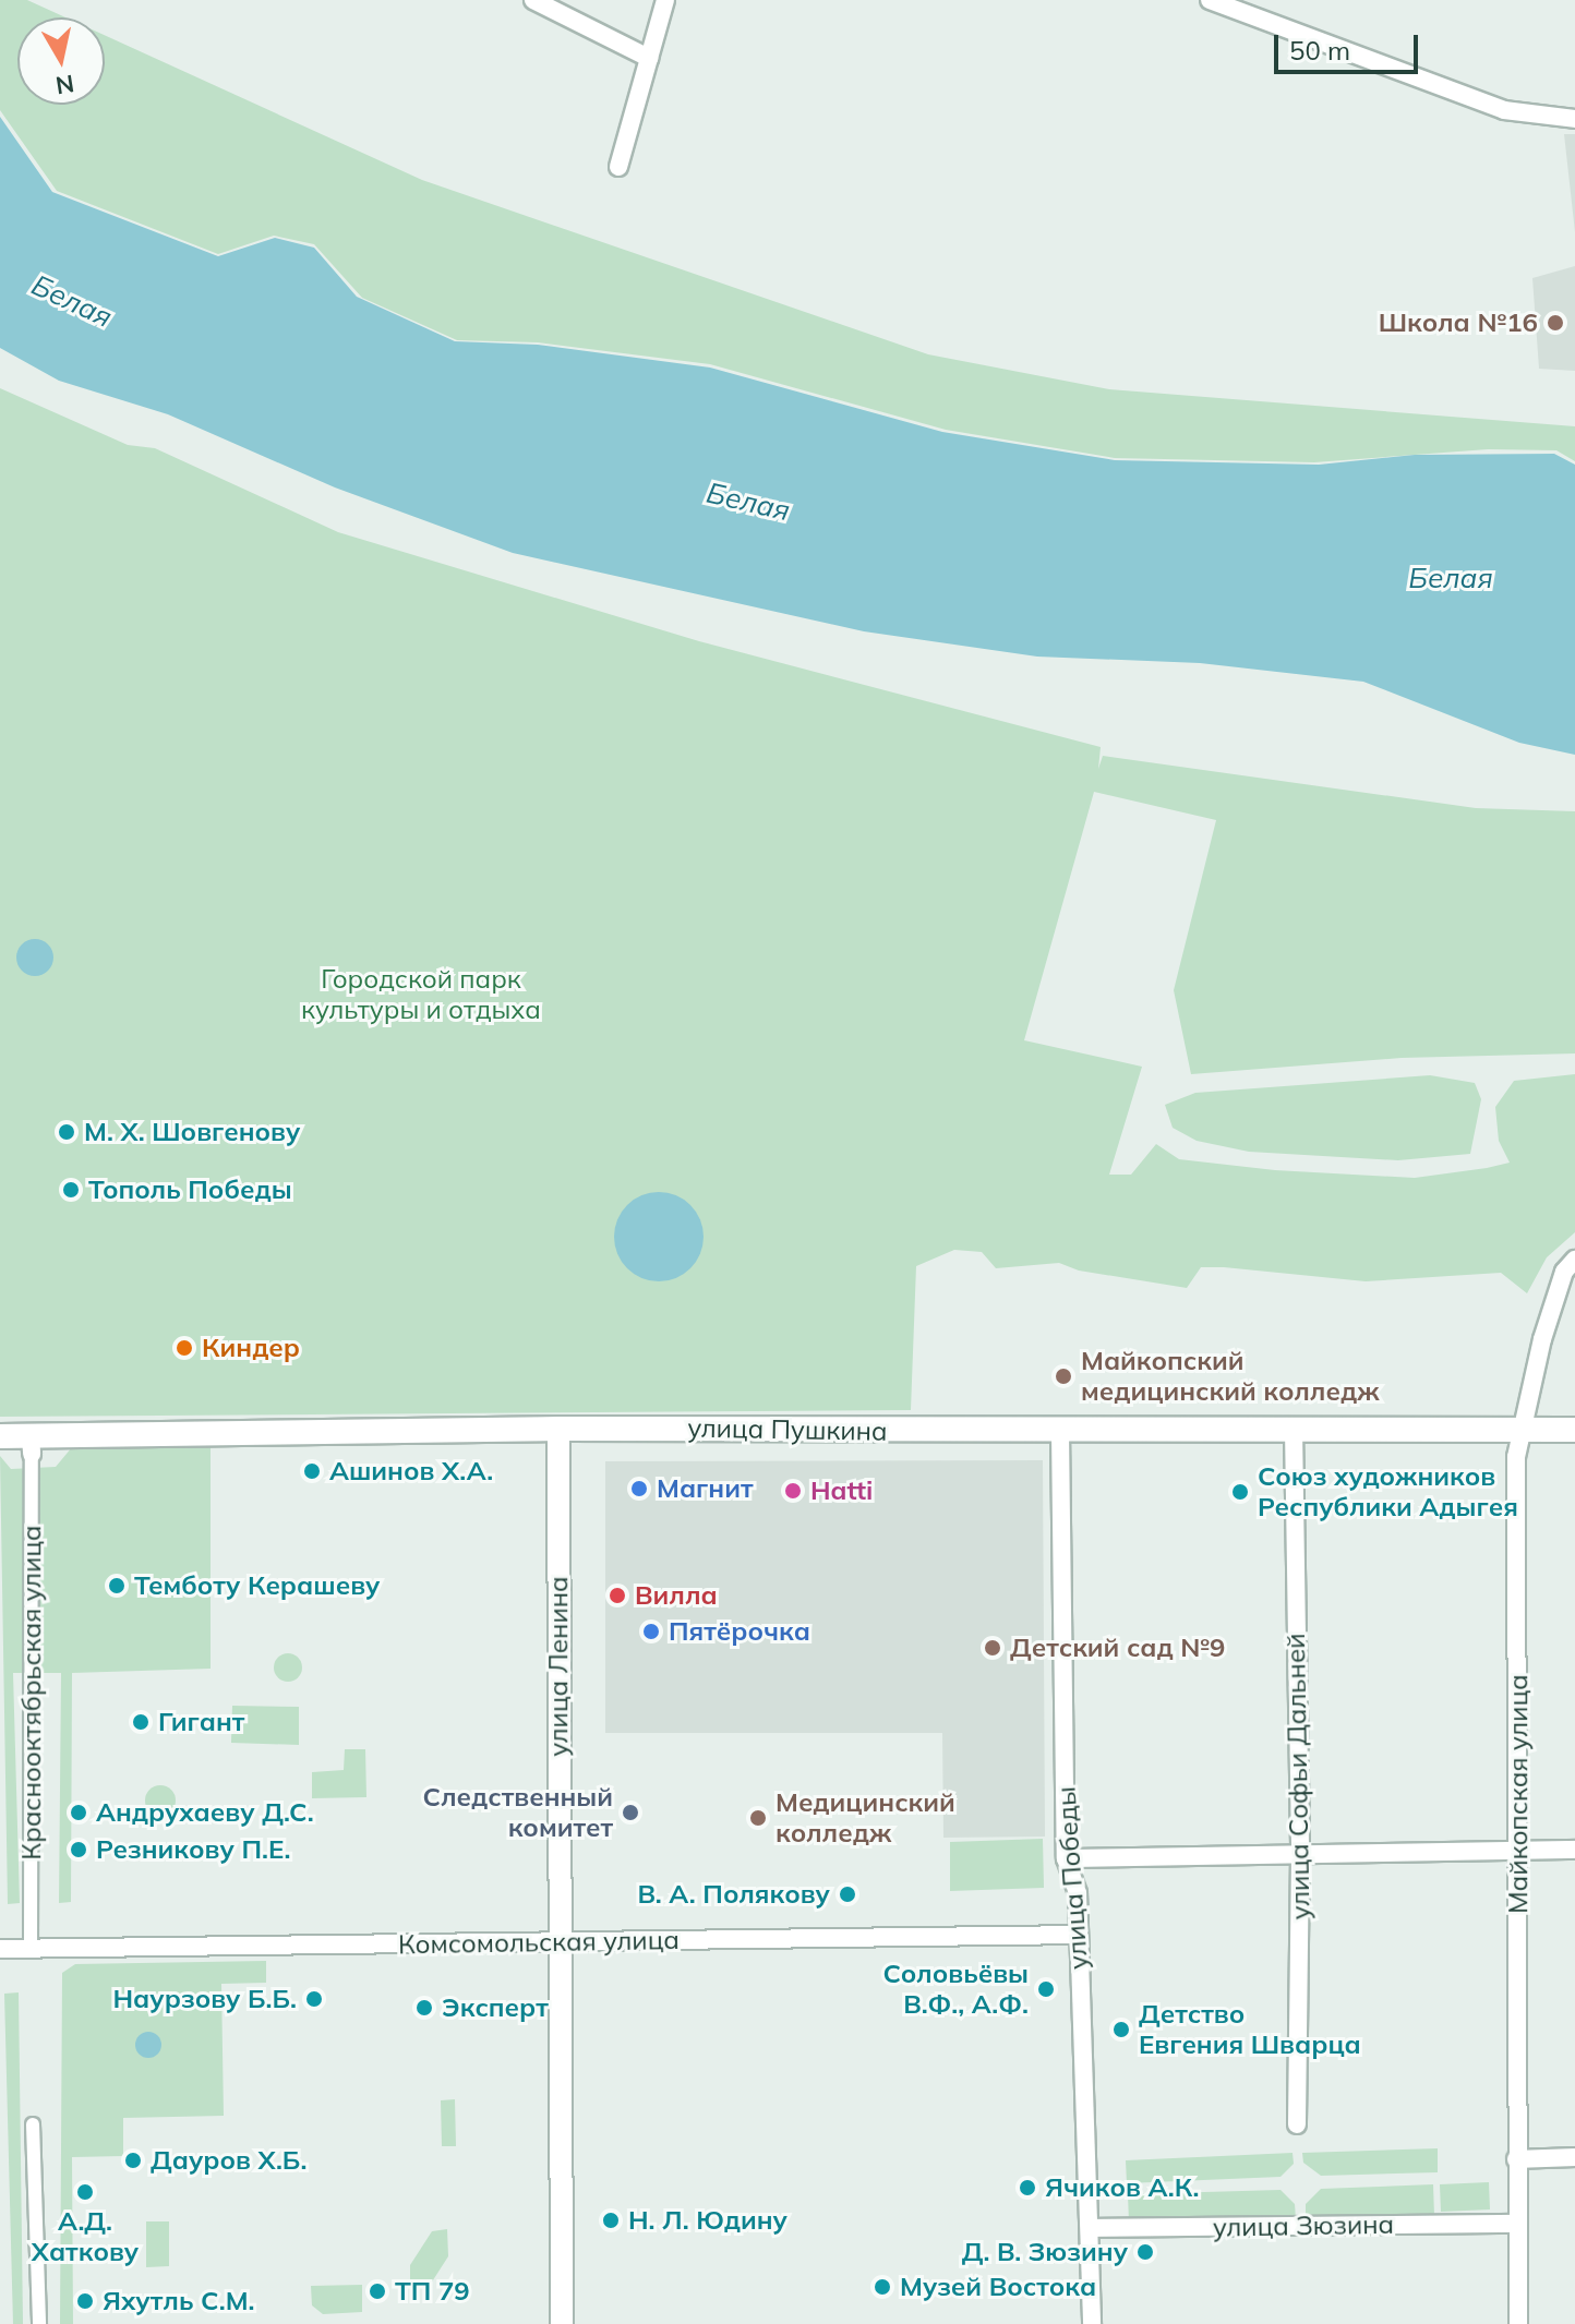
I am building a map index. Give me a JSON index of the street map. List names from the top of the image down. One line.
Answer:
{"streets":{"main road":["улица Пушкина"],"street":["улица Ленина","Краснооктябрьская улица","улица Софьи Дальней","Майкопская улица","улица Победы","Комсомольская улица","улица Зюзина"]},"crossings":[["улица Пушкина","улица Ленина"],["улица Пушкина","Краснооктябрьская улица"],["улица Пушкина","улица Софьи Дальней"],["улица Пушкина","Майкопская улица"],["улица Пушкина","улица Победы"],["улица Ленина","Комсомольская улица"],["Краснооктябрьская улица","Комсомольская улица"],["Майкопская улица","улица Зюзина"],["улица Победы","Комсомольская улица"],["улица Победы","улица Зюзина"]],"water":["Белая"],"parks":["Городской парк культуры и отдыха"],"places":["Школа №16","М. Х. Шовгенову","Тополь Победы","Киндер","Майкопский медицинский колледж","Ашинов Х.А.","Магнит","Hatti","Союз художников Республики Адыгея","Темботу Керашеву","Вилла","Пятёрочка","Детский сад №9","Гигант","Андрухаеву Д.С.","Следственный комитет","Медицинский колледж","Резникову П.Е.","В. А. Полякову","Соловьёвы В.Ф., А.Ф.","Наурзову Б.Б.","Эксперт","Детство Евгения Шварца","Дауров Х.Б.","Ячиков А.К.","А.Д. Хаткову","Н. Л. Юдину","Д. В. Зюзину","Музей Востока","ТП 79","Яхутль С.М."],"scale_bar":"50 m","north":"bottom"}
